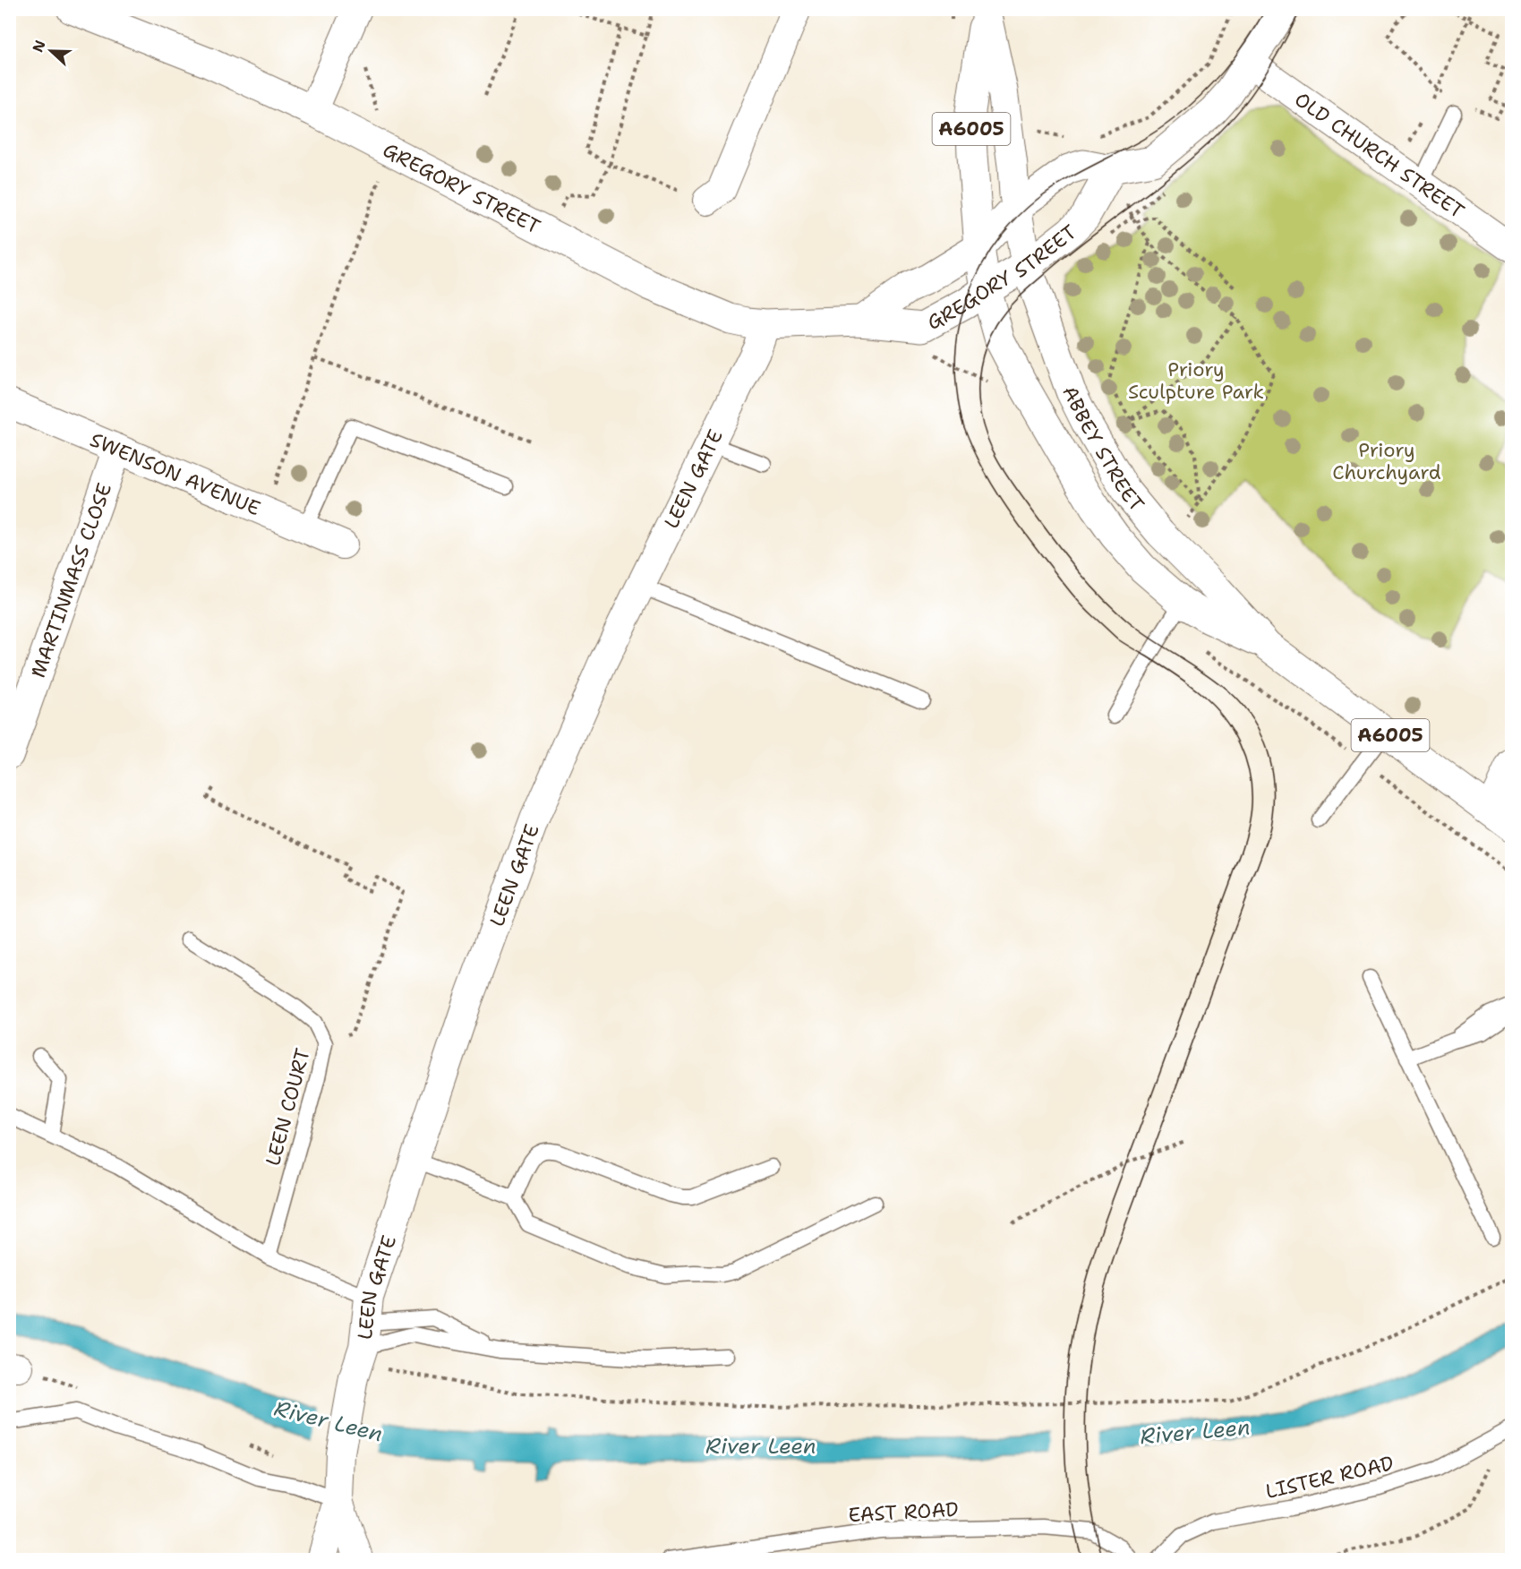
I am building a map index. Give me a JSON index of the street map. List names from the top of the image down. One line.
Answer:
{"streets":{"street":["A6005","OLD CHURCH STREET","GREGORY STREET","ABBEY STREET","SWENSON AVENUE","LEEN GATE","MARTINMASS CLOSE"],"lane":["LEEN COURT","LISTER ROAD","EAST ROAD"]},"crossings":[["A6005","GREGORY STREET"],["A6005","ABBEY STREET"],["OLD CHURCH STREET","GREGORY STREET"],["GREGORY STREET","ABBEY STREET"],["GREGORY STREET","LEEN GATE"],["SWENSON AVENUE","MARTINMASS CLOSE"]],"water":["River Leen"],"parks":["Priory Sculpture Park","Priory Churchyard"],"north":"left"}
